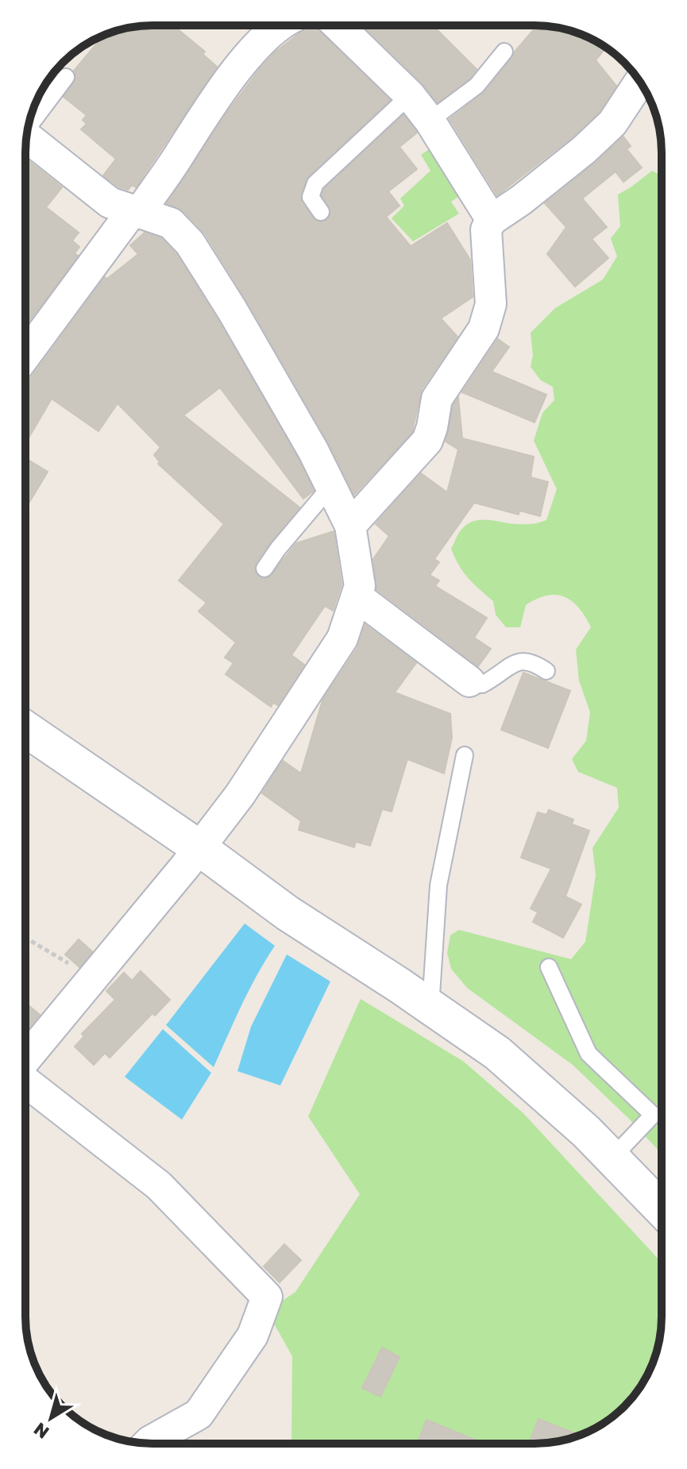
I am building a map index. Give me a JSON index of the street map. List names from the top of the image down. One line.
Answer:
{"north":"bottom left"}
